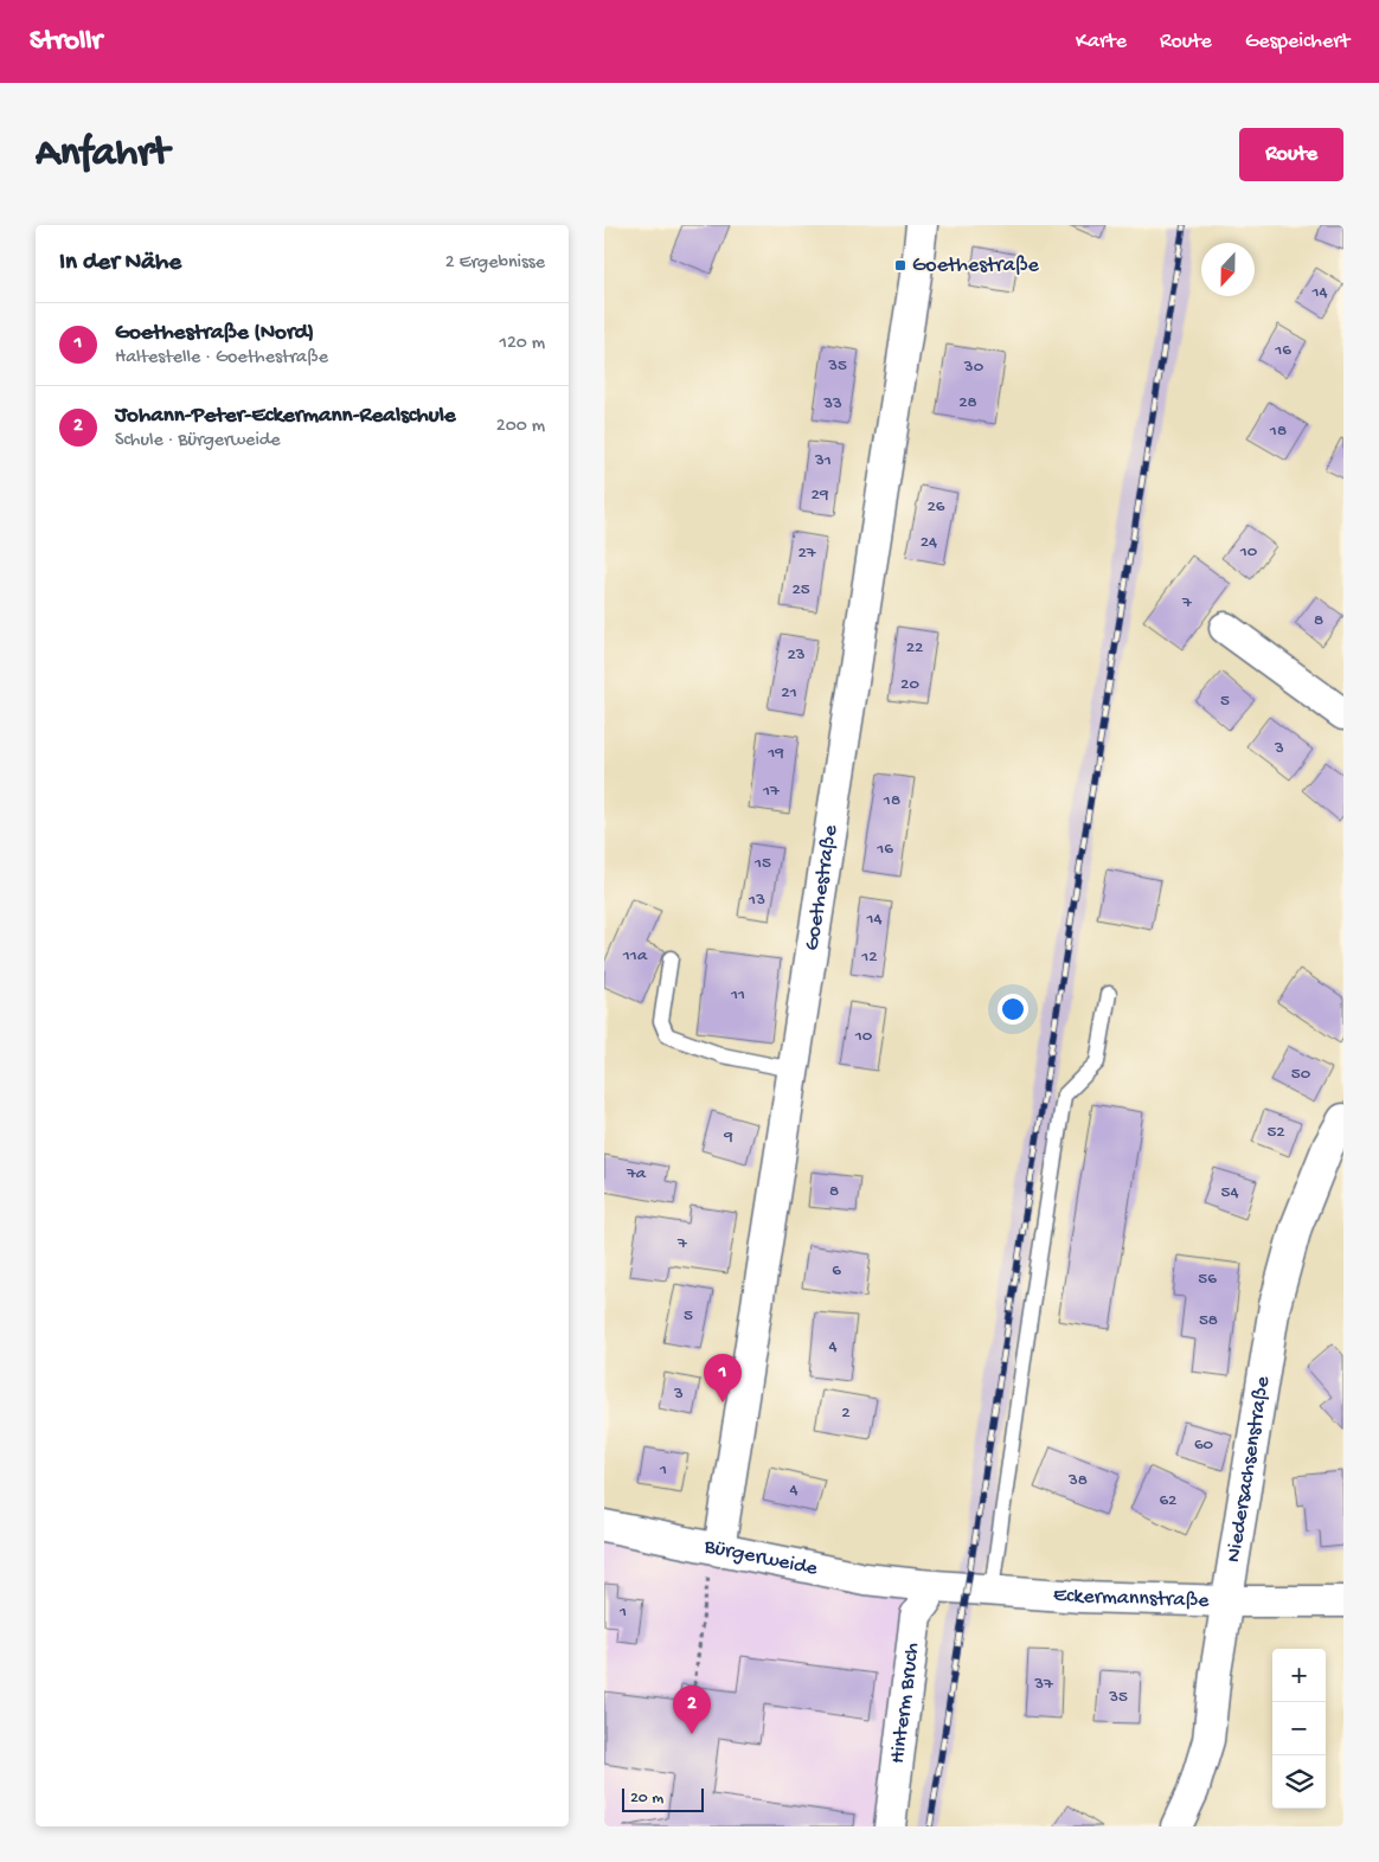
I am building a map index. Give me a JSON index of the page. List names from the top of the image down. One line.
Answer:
{"streets":{"street":["Goethestraße","Niedersachsenstraße","Bürgerweide","Eckermannstraße","Hinterm Bruch"]},"crossings":[["Goethestraße","Bürgerweide"],["Niedersachsenstraße","Eckermannstraße"],["Bürgerweide","Eckermannstraße"],["Bürgerweide","Hinterm Bruch"],["Eckermannstraße","Hinterm Bruch"]],"places":{"transit":["Goethestraße"]},"house_numbers":["14","16","35","30","28","33","18","31","29","26","24","10","27","25","7","8","22","23","20","21","5","3","19","17","18","16","15","13","14","11a","12","11","10","50","52","9","7a","8","54","7","6","56","5","58","4","3","2","60","1","38","4","62","1","37","35"],"scale_bar":"20 m","north":"bottom","page":{"header":"Strollr","nav":["Karte","Route","Gespeichert"],"buttons":"Route","title":"Anfahrt","heading":["In der Nähe","2 Ergebnisse"],"list":[{"mark":"1","name":"Goethestraße (Nord)","note":"Haltestelle · Goethestraße","value":"120 m"},{"mark":"2","name":"Johann-Peter-Eckermann-Realschule","note":"Schule · Bürgerweide","value":"200 m"}],"pins":["1","2"],"map_buttons":["+","−"],"scale":"20 m"}}
